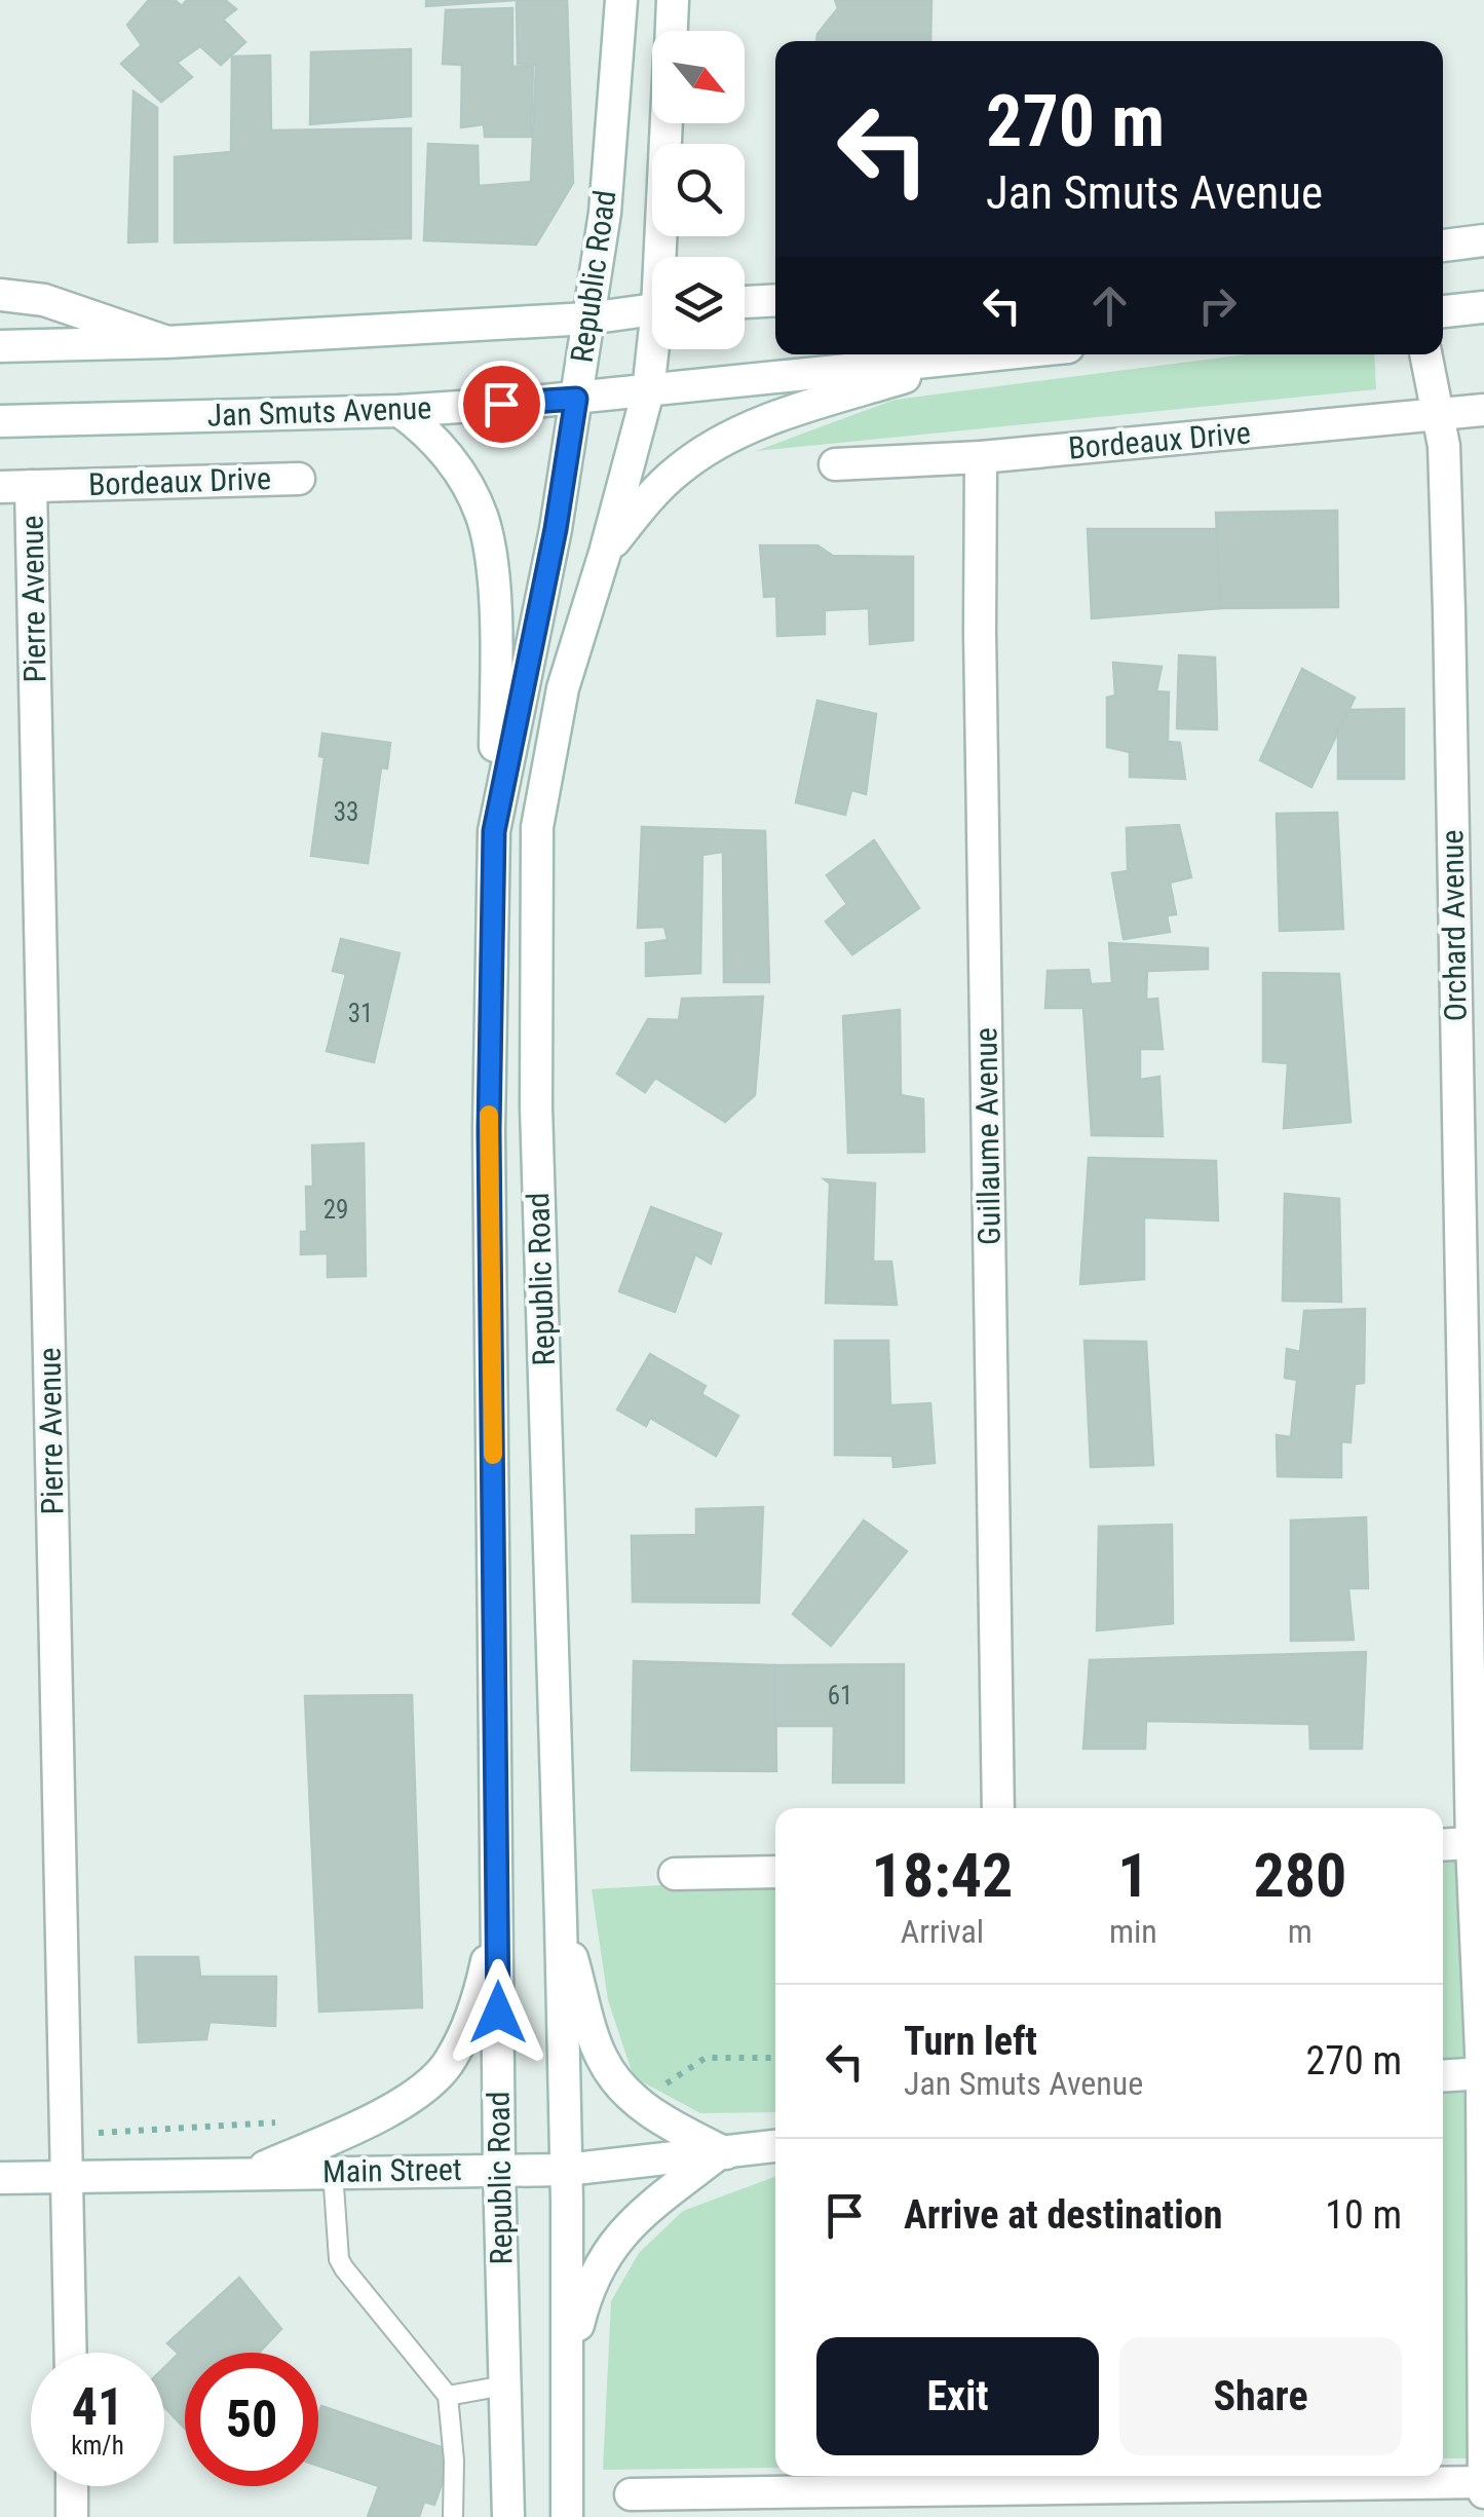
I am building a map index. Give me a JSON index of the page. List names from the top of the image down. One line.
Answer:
{"streets":{"main road":["Republic Road","Jan Smuts Avenue","Bordeaux Drive","Pierre Avenue","Orchard Avenue","Guillaume Avenue","Main Street"]},"crossings":[["Republic Road","Jan Smuts Avenue"],["Republic Road","Main Street"],["Bordeaux Drive","Pierre Avenue"],["Bordeaux Drive","Orchard Avenue"],["Bordeaux Drive","Guillaume Avenue"],["Pierre Avenue","Main Street"]],"house_numbers":["33","31","29","61"],"north":"bottom right","page":{"turn":["270 m","Jan Smuts Avenue"],"eta":["18:42","Arrival","1","min","280","m"],"list":[{"name":"Turn left","note":"Jan Smuts Avenue","value":"270 m"},{"name":"Arrive at destination","value":"10 m"}],"buttons":["Exit","Share"],"speed":"41 km/h","limit":"50"}}
